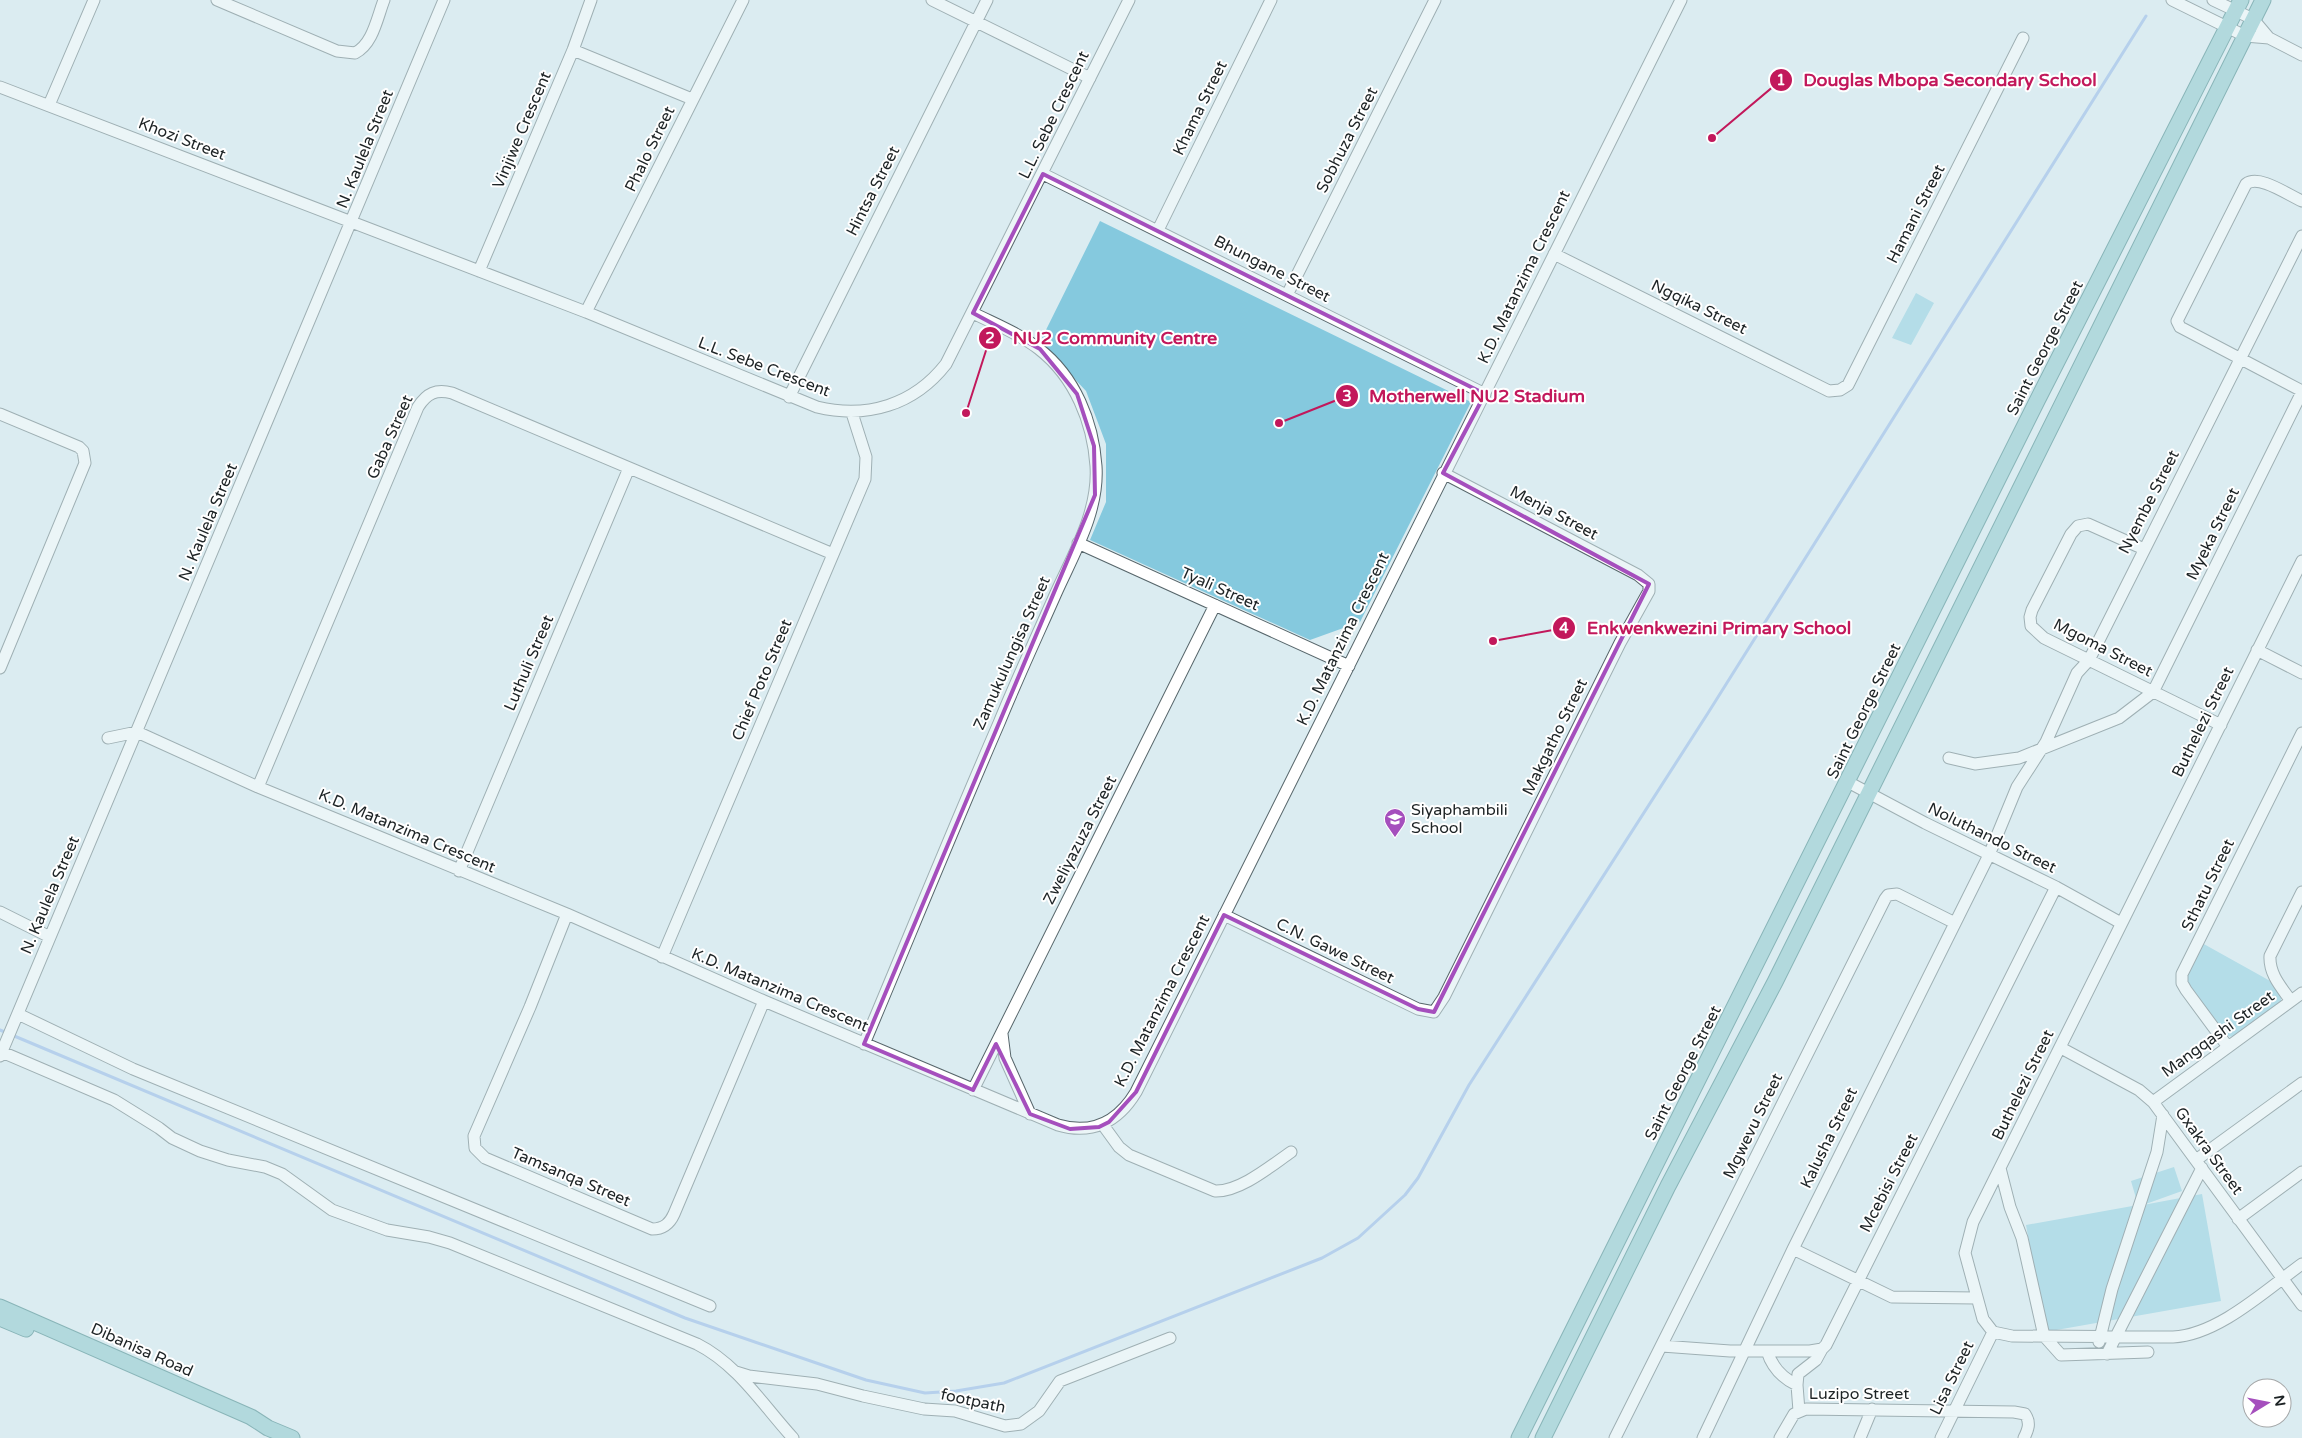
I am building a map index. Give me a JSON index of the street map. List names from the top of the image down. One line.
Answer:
{"streets":{"main road":["Saint George Street","Dibanisa Road"],"street":["Khama Street","L.L. Sebe Crescent","Vinjiwe Crescent","Khozi Street","Sobhuza Street","N. Kaulela Street","Phalo Street","Hintsa Street","Hamani Street","Bhungane Street","K.D. Matanzima Crescent","Ngqika Street","Gaba Street","Nyembe Street","Menja Street","Myeka Street","Tyali Street","Mgoma Street","Zamukulungisa Street","Luthuli Street","Chief Poto Street","Buthelezi Street","Makgatho Street","Noluthando Street","Zweliyazuza Street","Sthatu Street","C.N. Gawe Street","Mangqashi Street","Mgwevu Street","Kalusha Street","Gxakra Street","Tamsanqa Street","Mcebisi Street","Lisa Street","Luzipo Street","footpath"]},"crossings":[["Khama Street","Bhungane Street"],["L.L. Sebe Crescent","Vinjiwe Crescent"],["L.L. Sebe Crescent","Khozi Street"],["L.L. Sebe Crescent","N. Kaulela Street"],["L.L. Sebe Crescent","Phalo Street"],["L.L. Sebe Crescent","Hintsa Street"],["L.L. Sebe Crescent","Bhungane Street"],["L.L. Sebe Crescent","Zamukulungisa Street"],["L.L. Sebe Crescent","Chief Poto Street"],["Khozi Street","N. Kaulela Street"],["Sobhuza Street","Bhungane Street"],["N. Kaulela Street","K.D. Matanzima Crescent"],["Hamani Street","Ngqika Street"],["Bhungane Street","K.D. Matanzima Crescent"],["K.D. Matanzima Crescent","Ngqika Street"],["K.D. Matanzima Crescent","Gaba Street"],["K.D. Matanzima Crescent","Menja Street"],["K.D. Matanzima Crescent","Tyali Street"],["K.D. Matanzima Crescent","Zamukulungisa Street"],["K.D. Matanzima Crescent","Luthuli Street"],["K.D. Matanzima Crescent","Chief Poto Street"],["K.D. Matanzima Crescent","Zweliyazuza Street"],["K.D. Matanzima Crescent","C.N. Gawe Street"],["K.D. Matanzima Crescent","Tamsanqa Street"],["Saint George Street","Noluthando Street"],["Gaba Street","Luthuli Street"],["Gaba Street","Chief Poto Street"],["Nyembe Street","Mgoma Street"],["Nyembe Street","Kalusha Street"],["Menja Street","Makgatho Street"],["Myeka Street","Mgoma Street"],["Tyali Street","Zamukulungisa Street"],["Tyali Street","Zweliyazuza Street"],["Mgoma Street","Buthelezi Street"],["Buthelezi Street","Noluthando Street"],["Buthelezi Street","Gxakra Street"],["Buthelezi Street","Lisa Street"],["Makgatho Street","C.N. Gawe Street"],["Noluthando Street","Kalusha Street"],["Noluthando Street","Mcebisi Street"],["Sthatu Street","Mangqashi Street"],["Mangqashi Street","Gxakra Street"],["Mgwevu Street","Kalusha Street"],["Lisa Street","Luzipo Street"]],"places":{"other":["Douglas Mbopa Secondary School","NU2 Community Centre","Motherwell NU2 Stadium","Enkwenkwezini Primary School"],"school or university":["Siyaphambili School"]},"north":"right"}
